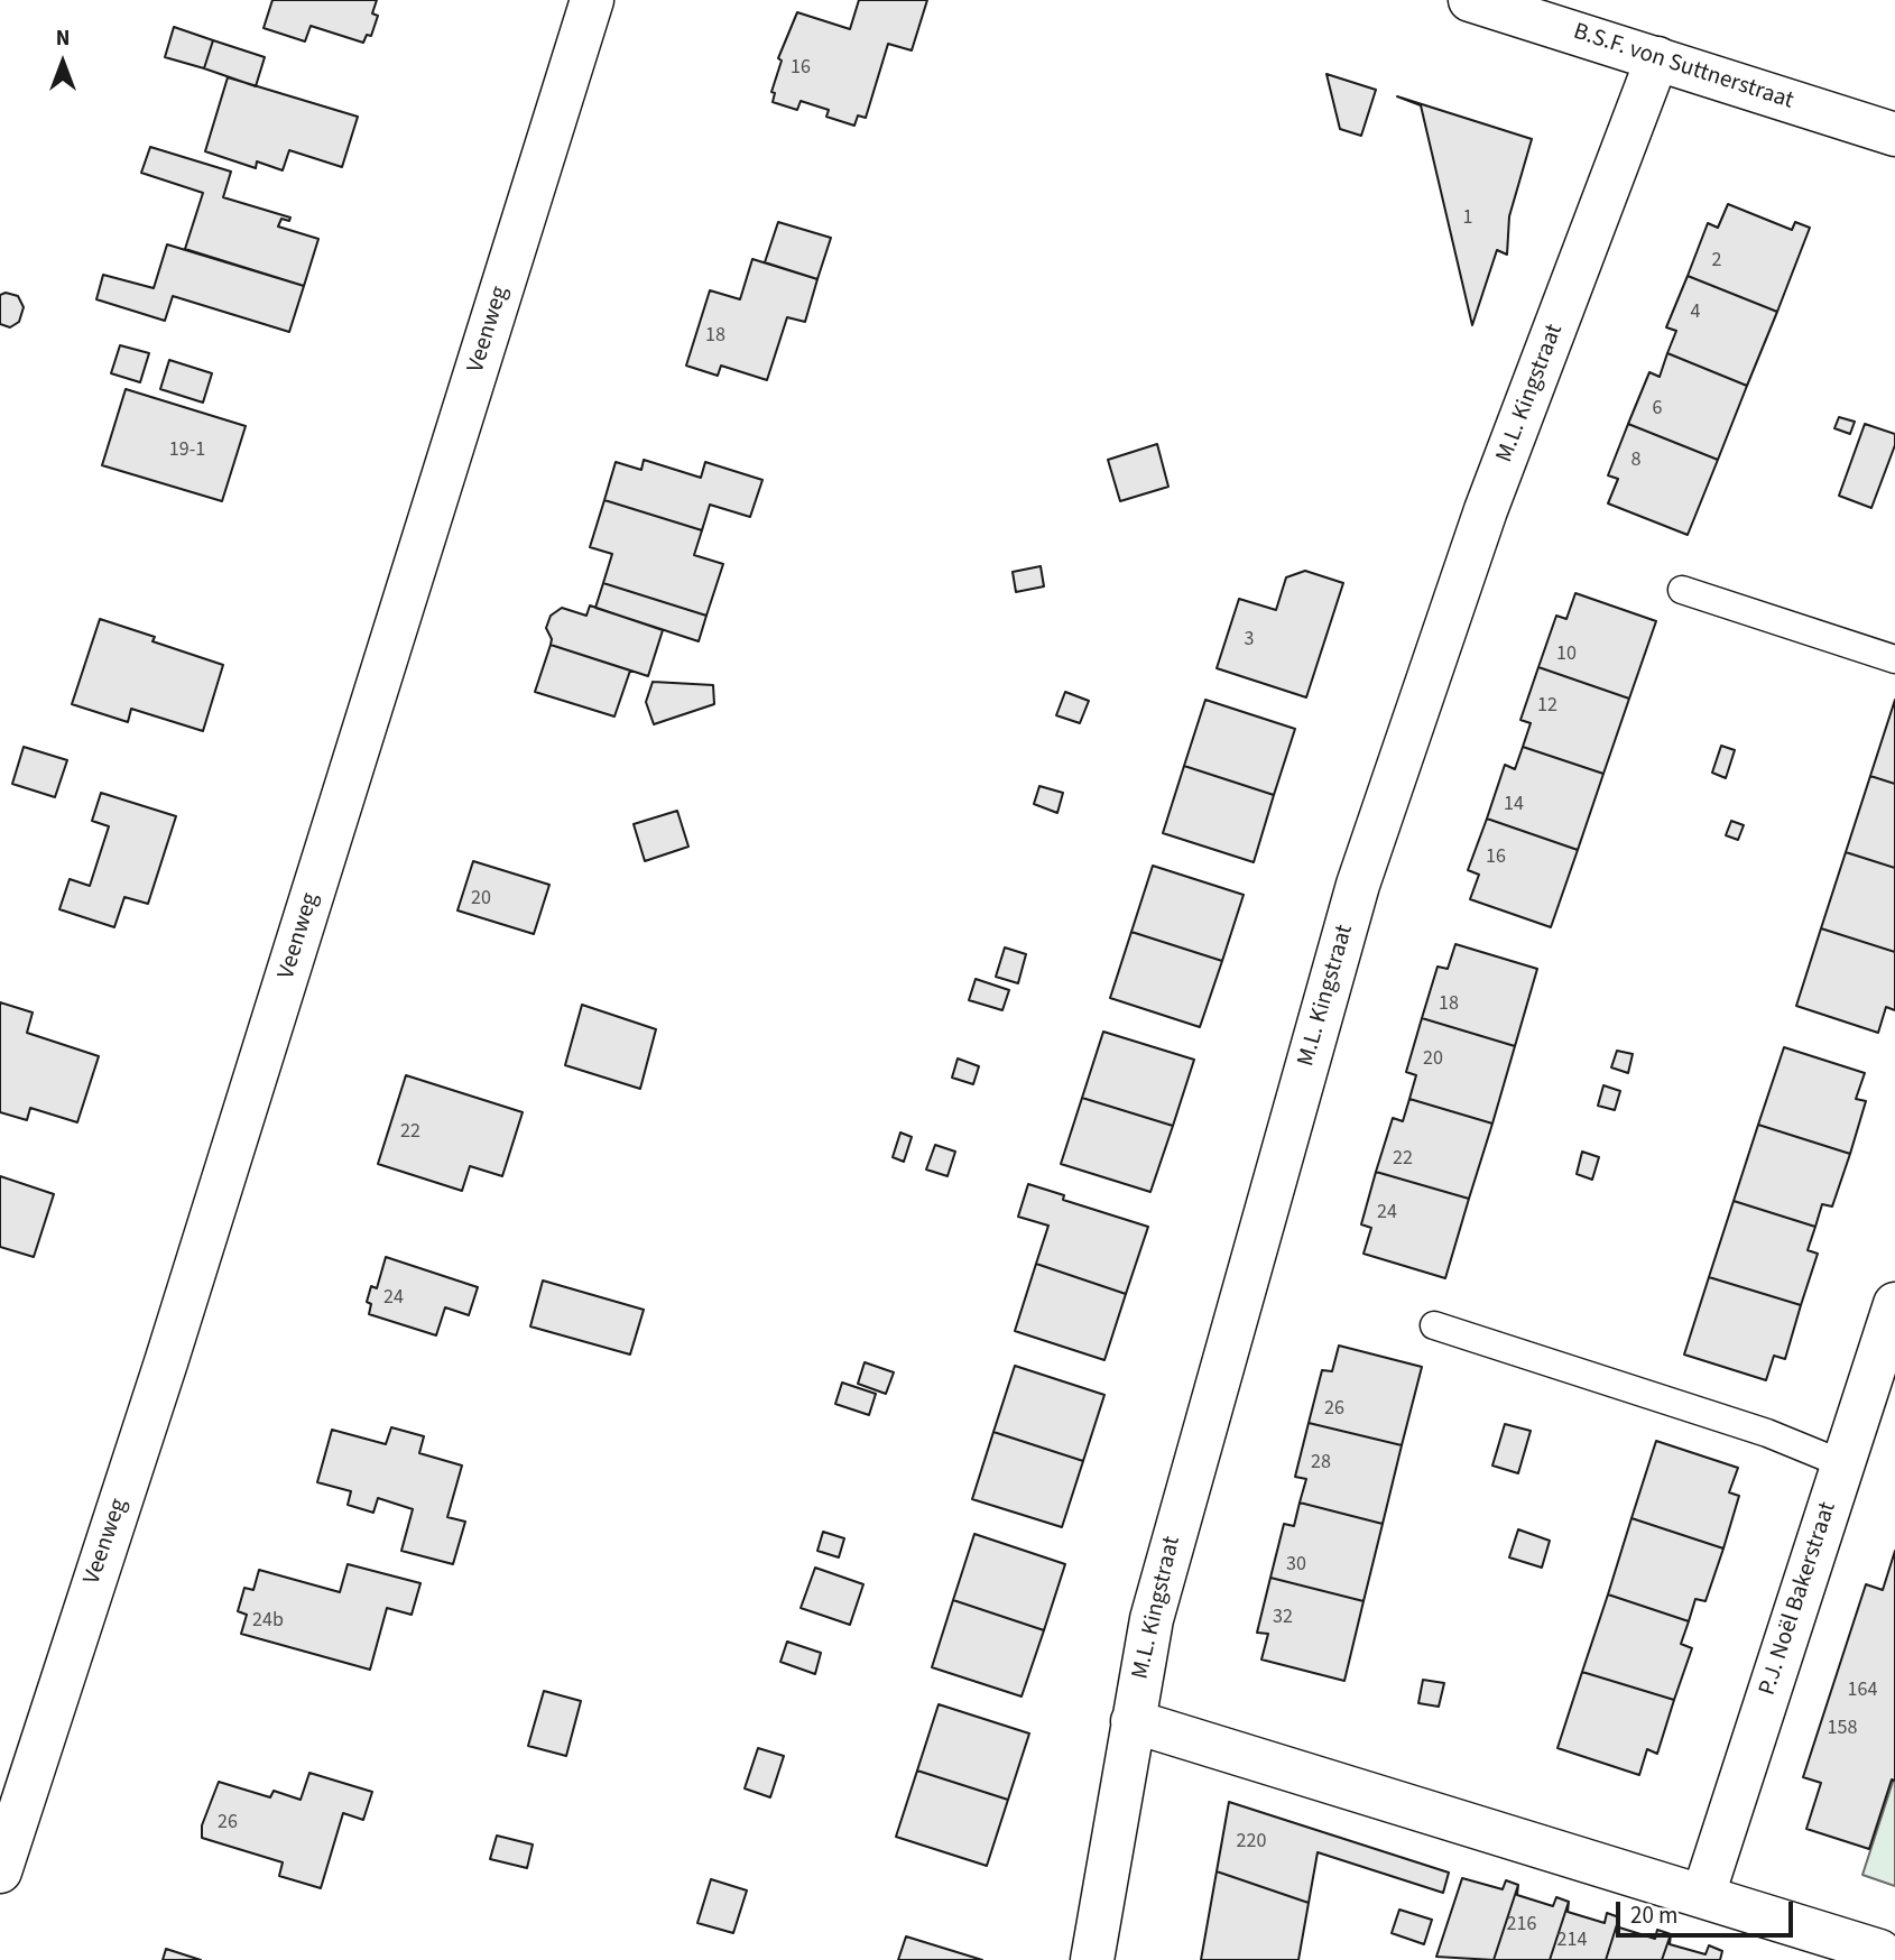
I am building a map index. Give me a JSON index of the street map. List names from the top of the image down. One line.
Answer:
{"streets":{"street":["B.S.F. von Suttnerstraat","Veenweg","M.L. Kingstraat","P.J. Noël Bakerstraat"]},"crossings":[["B.S.F. von Suttnerstraat","M.L. Kingstraat"]],"house_numbers":["16","1","2","4","18","6","19-1","8","3","10","12","14","16","20","18","20","22","22","24","24","26","28","30","32","24b","164","158","26","220","216","214"],"scale_bar":"20 m","north":"top"}
